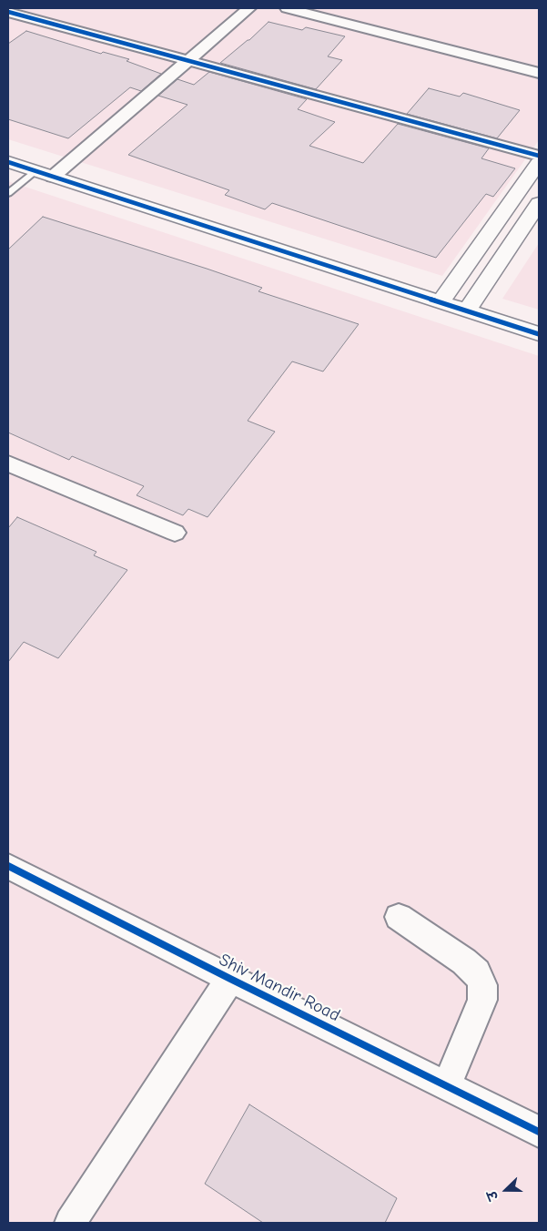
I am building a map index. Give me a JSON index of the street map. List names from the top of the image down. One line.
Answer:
{"streets":{"street":["Shiv Mandir Road"]},"north":"left"}
